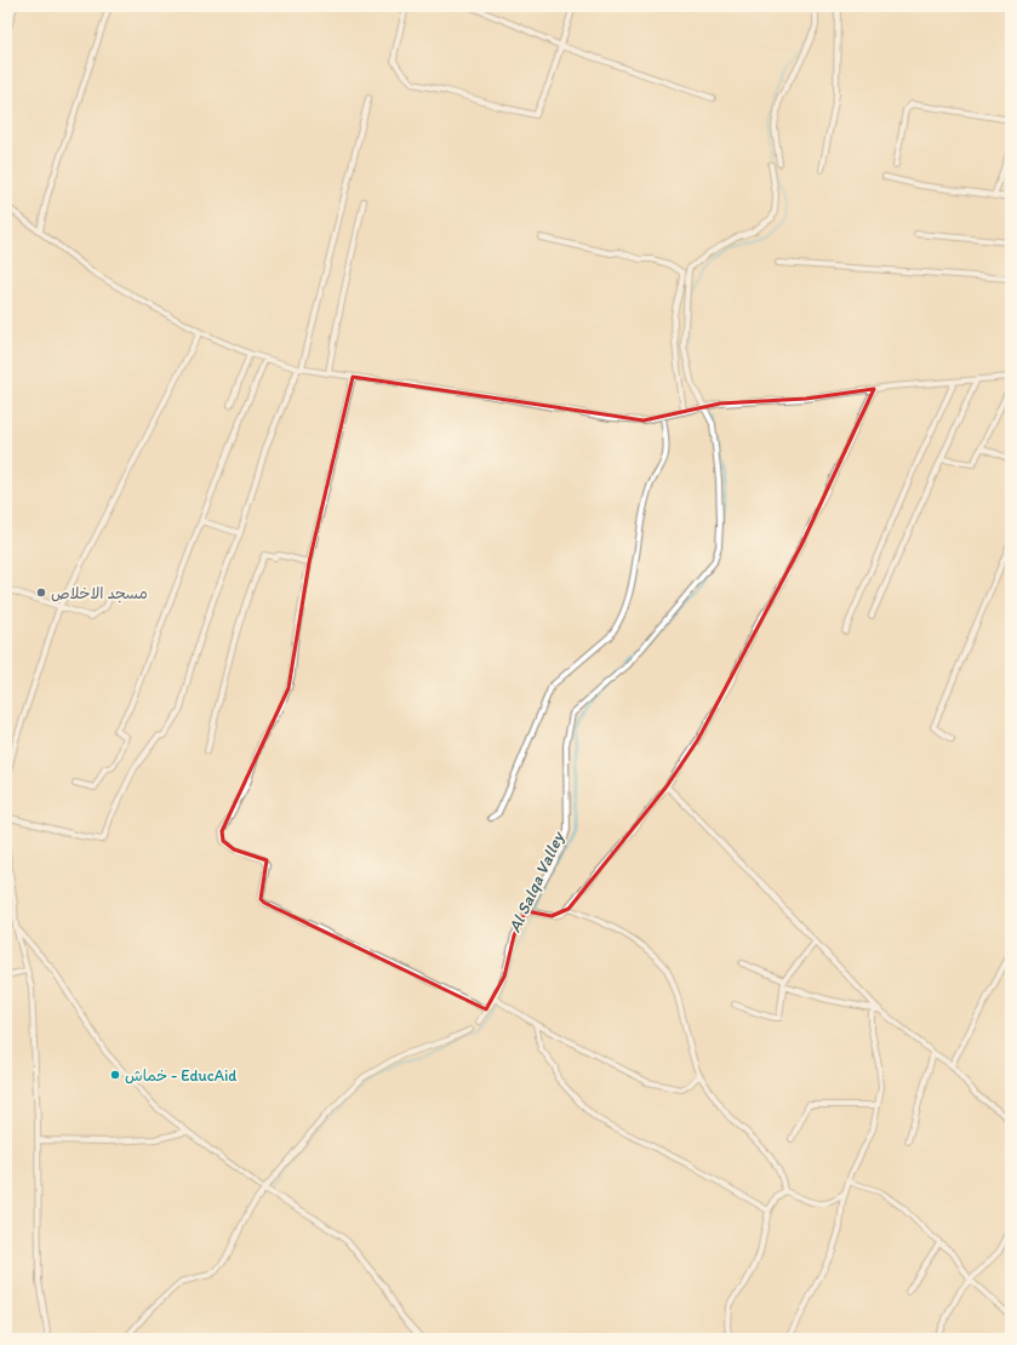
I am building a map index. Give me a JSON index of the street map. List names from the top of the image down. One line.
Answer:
{"water":["Al Salqa Valley"],"places":["مسجد الاخلاص","خماش - EducAid"]}
